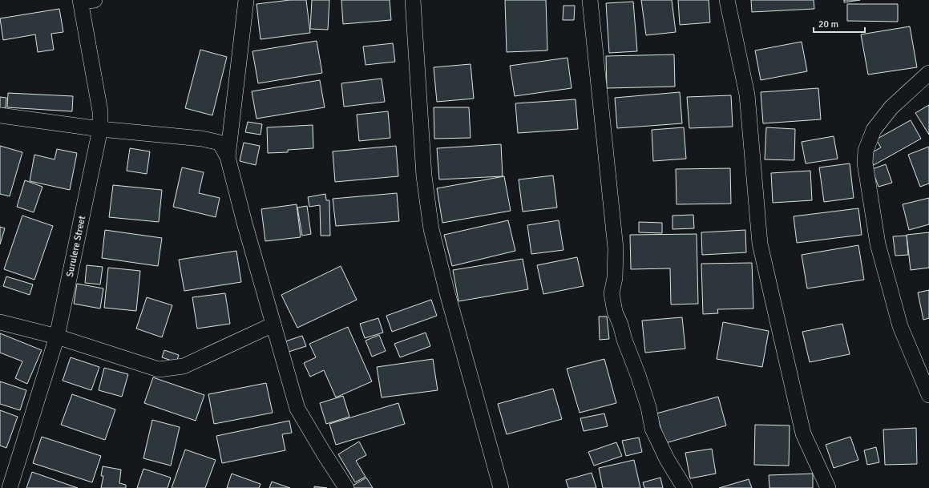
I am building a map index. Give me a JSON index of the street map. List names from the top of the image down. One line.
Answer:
{"streets":{"street":["Surulere Street"]},"scale_bar":"20 m"}
